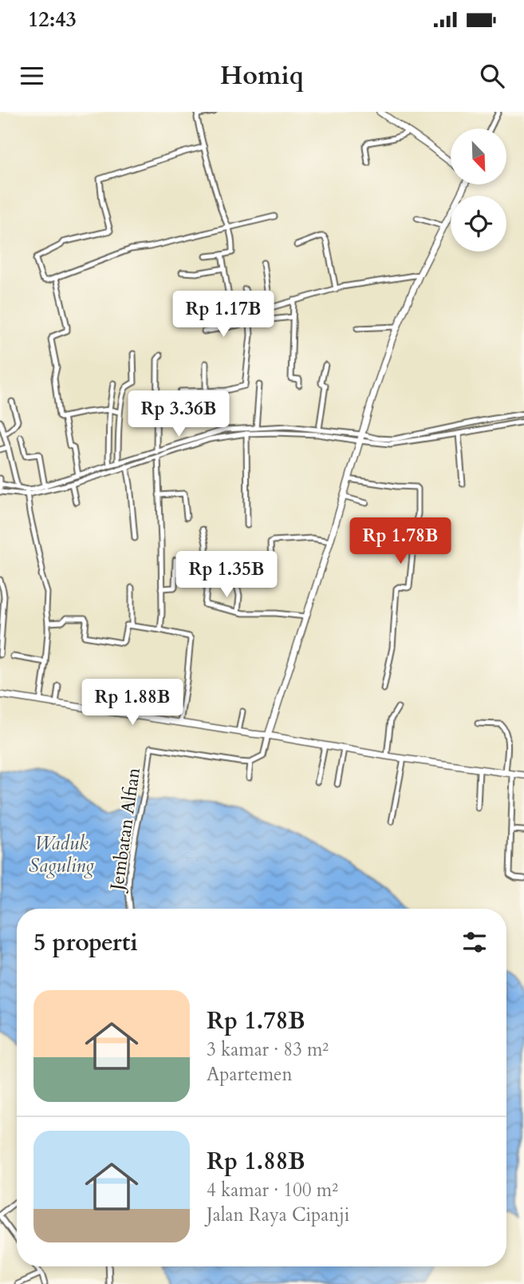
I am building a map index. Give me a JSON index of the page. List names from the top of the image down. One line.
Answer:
{"streets":{"street":["Jembatan Alfian"]},"water":["Waduk Saguling"],"north":"bottom right","page":{"status":"12:43","header":"Homiq","price":["Rp 1.17B","Rp 3.36B","Rp 1.78B","Rp 1.35B","Rp 1.88B"],"heading":"5 properti","list":[{"name":"Rp 1.78B","note":"3 kamar · 83 m² · Apartemen"},{"name":"Rp 1.88B","note":"4 kamar · 100 m² · Jalan Raya Cipanji"}]}}
